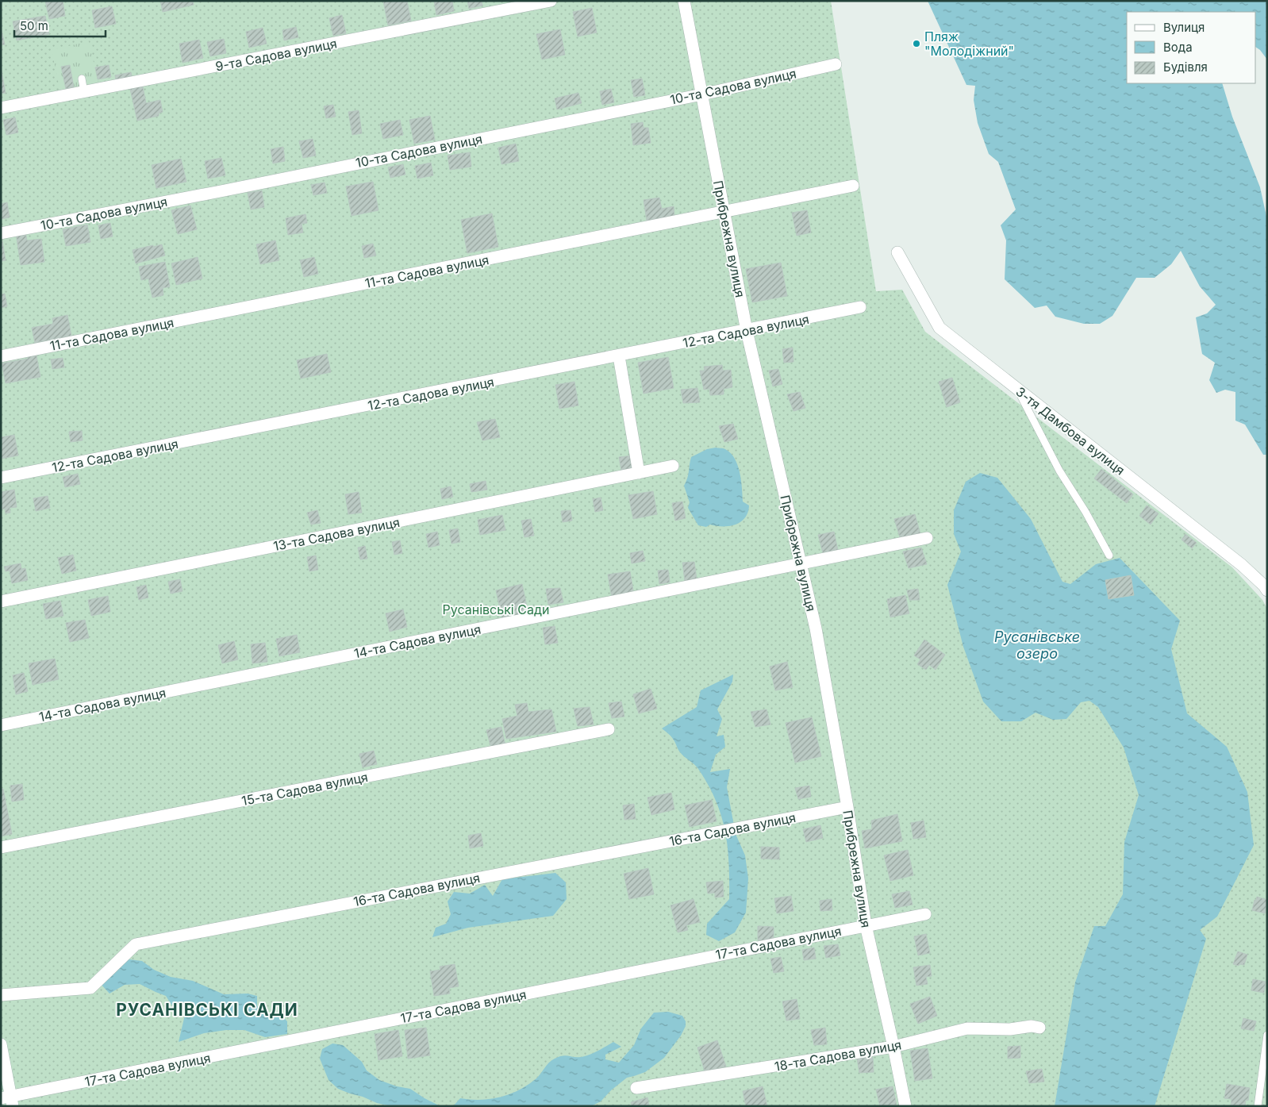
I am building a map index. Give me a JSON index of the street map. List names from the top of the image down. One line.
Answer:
{"streets":{"street":["9-та Садова вулиця","10-та Садова вулиця","Прибрежна вулиця","11-та Садова вулиця","12-та Садова вулиця","3-тя Дамбова вулиця","13-та Садова вулиця","14-та Садова вулиця","15-та Садова вулиця","16-та Садова вулиця","17-та Садова вулиця","18-та Садова вулиця"]},"crossings":[["10-та Садова вулиця","Прибрежна вулиця"],["Прибрежна вулиця","11-та Садова вулиця"],["Прибрежна вулиця","12-та Садова вулиця"],["Прибрежна вулиця","14-та Садова вулиця"],["Прибрежна вулиця","16-та Садова вулиця"],["Прибрежна вулиця","17-та Садова вулиця"],["Прибрежна вулиця","18-та Садова вулиця"]],"districts":["РУСАНІВСЬКІ САДИ"],"water":["Русанівське озеро"],"parks":["Русанівські Сади"],"places":["Пляж \"Молодіжний\""],"legend":["Вулиця","Вода","Будівля"],"scale_bar":"50 m"}
